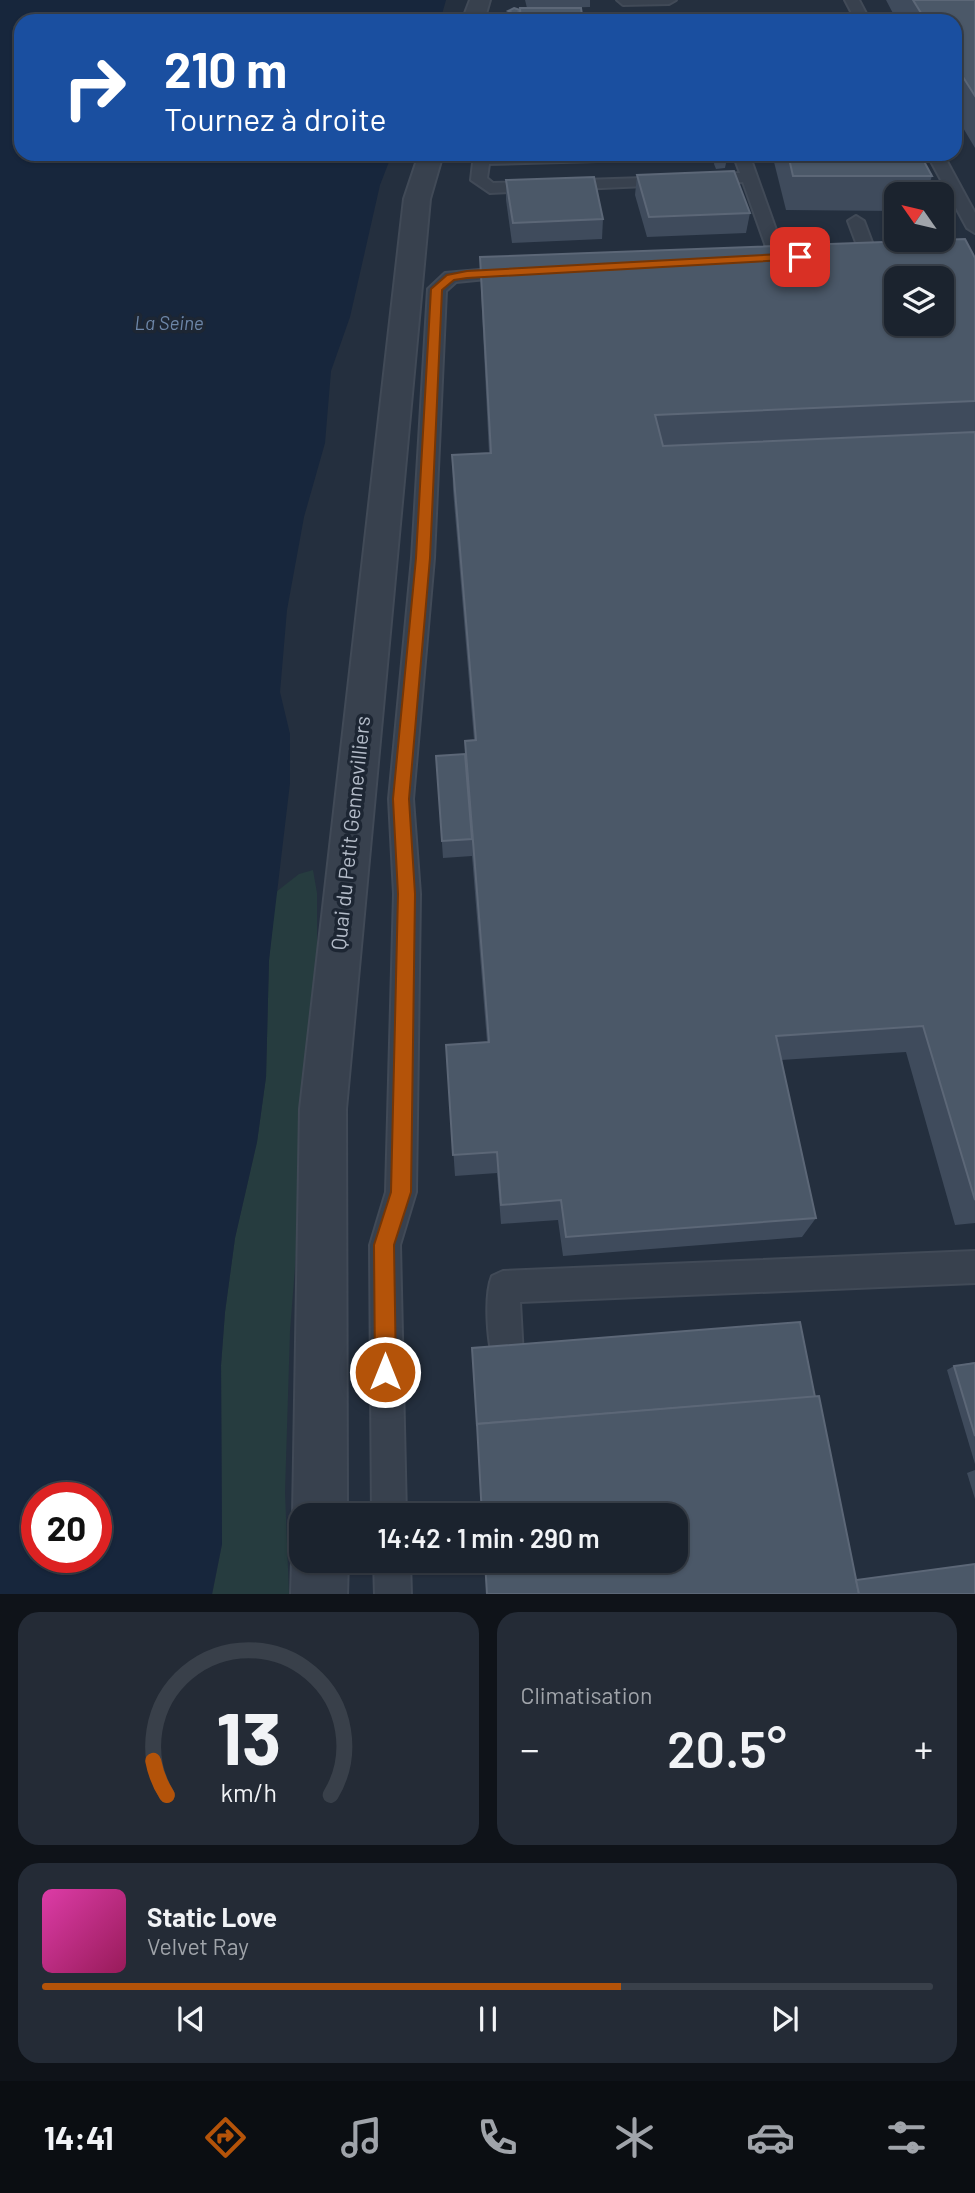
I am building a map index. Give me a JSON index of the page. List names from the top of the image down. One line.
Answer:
{"streets":{"street":["Quai du Petit Gennevilliers"]},"water":["La Seine"],"north":"top left","page":{"turn":["210 m","Tournez à droite"],"limit":"20","trip":"14:42 · 1 min · 290 m","tile":"Climatisation","heat":["−","20.5°","+"],"song":["Static Love","Velvet Ray"],"tabs":"14:41","gauge":["13","km/h"]}}
